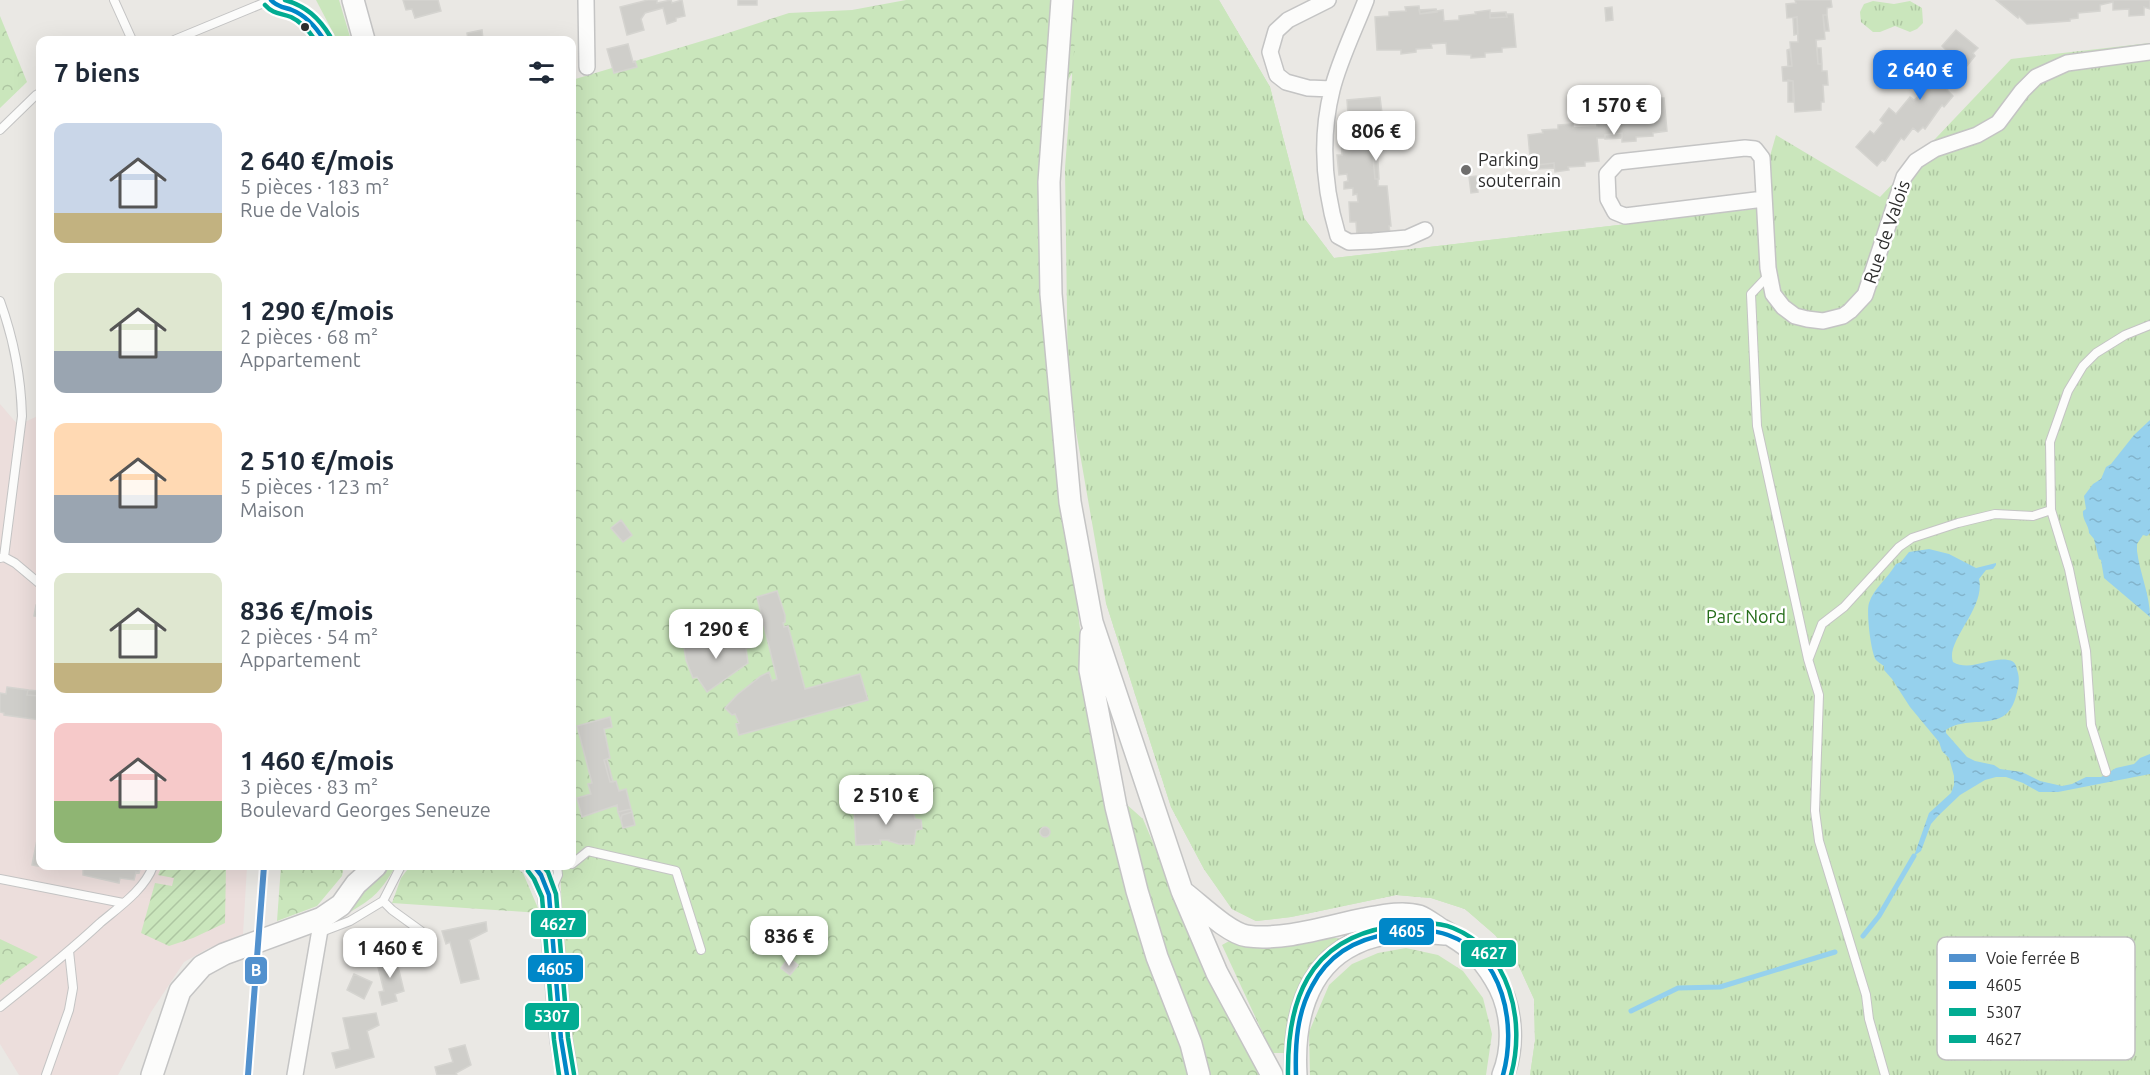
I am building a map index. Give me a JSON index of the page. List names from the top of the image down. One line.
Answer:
{"streets":{"street":["Rue de Valois"]},"parks":["Parc Nord"],"places":["Parking souterrain"],"lines":["transit line 4605","transit line 4627","transit line 5307","rail line B"],"legend":["Voie ferrée B","4605","5307","4627"],"page":{"heading":"7 biens","price":["2 640 €","1 570 €","806 €","1 290 €","2 510 €","836 €","1 460 €"],"list":[{"name":"2 640 €/mois","note":"5 pièces · 183 m² · Rue de Valois"},{"name":"1 290 €/mois","note":"2 pièces · 68 m² · Appartement"},{"name":"2 510 €/mois","note":"5 pièces · 123 m² · Maison"},{"name":"836 €/mois","note":"2 pièces · 54 m² · Appartement"},{"name":"1 460 €/mois","note":"3 pièces · 83 m² · Boulevard Georges Seneuze"}]}}
